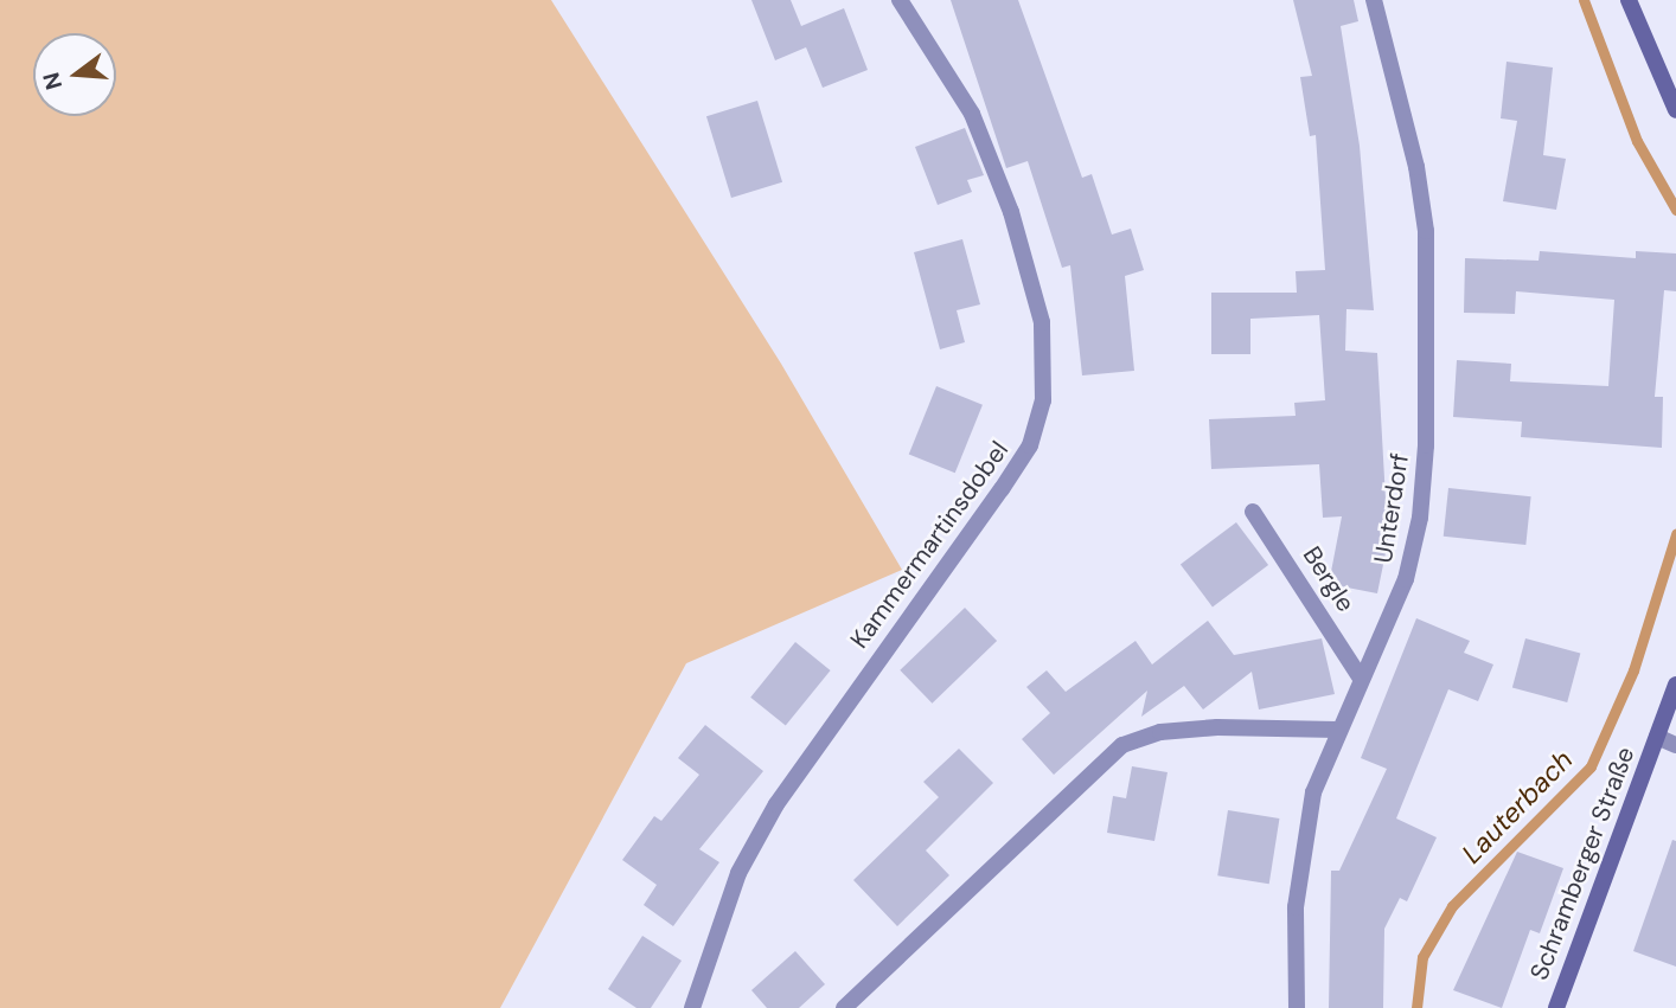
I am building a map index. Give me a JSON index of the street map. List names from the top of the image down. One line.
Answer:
{"streets":{"main road":["Schramberger Straße"],"street":["Unterdorf","Kammermartinsdobel","Bergle"]},"crossings":[["Unterdorf","Bergle"]],"water":["Lauterbach"],"north":"left"}
